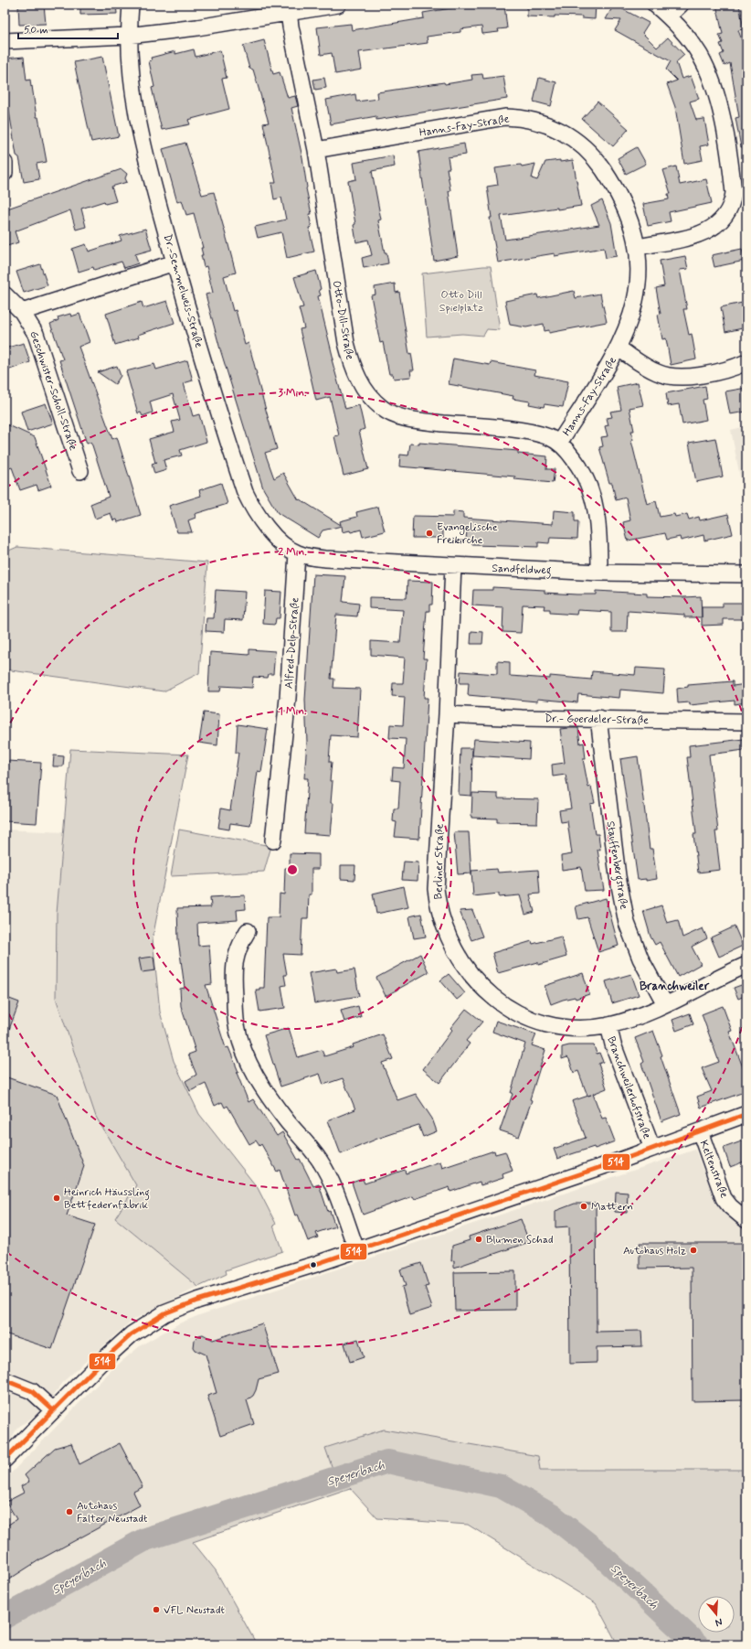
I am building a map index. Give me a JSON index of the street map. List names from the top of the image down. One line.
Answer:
{"streets":{"street":["Hanns-Fay-Straße","Dr.-Semmelweis-Straße","Otto-Dill-Straße","Geschwister-Scholl-Straße","Sandfeldweg","Alfred-Delp-Straße","Dr.- Goerdeler-Straße","Berliner Straße","Stauffenbergstraße","Branchweilerhofstraße","Keltenstraße"]},"crossings":[["Hanns-Fay-Straße","Otto-Dill-Straße"],["Dr.-Semmelweis-Straße","Sandfeldweg"],["Dr.-Semmelweis-Straße","Alfred-Delp-Straße"],["Otto-Dill-Straße","Sandfeldweg"],["Sandfeldweg","Alfred-Delp-Straße"],["Sandfeldweg","Berliner Straße"],["Dr.- Goerdeler-Straße","Berliner Straße"],["Dr.- Goerdeler-Straße","Stauffenbergstraße"],["Berliner Straße","Stauffenbergstraße"],["Berliner Straße","Branchweilerhofstraße"],["Branchweilerhofstraße","Keltenstraße"]],"districts":["Branchweiler"],"water":["Speyerbach"],"parks":["Otto Dill Spielplatz"],"places":["Evangelische Freikirche","Heinrich Häussling Bettfedernfabrik","Mattern","Blumen Schad","Autohaus Holz","Autohaus Falter Neustadt","VFL Neustadt"],"lines":["transit line 514"],"scale_bar":"50 m","north":"bottom","rings":["3 Min.","2 Min.","1 Min."]}
